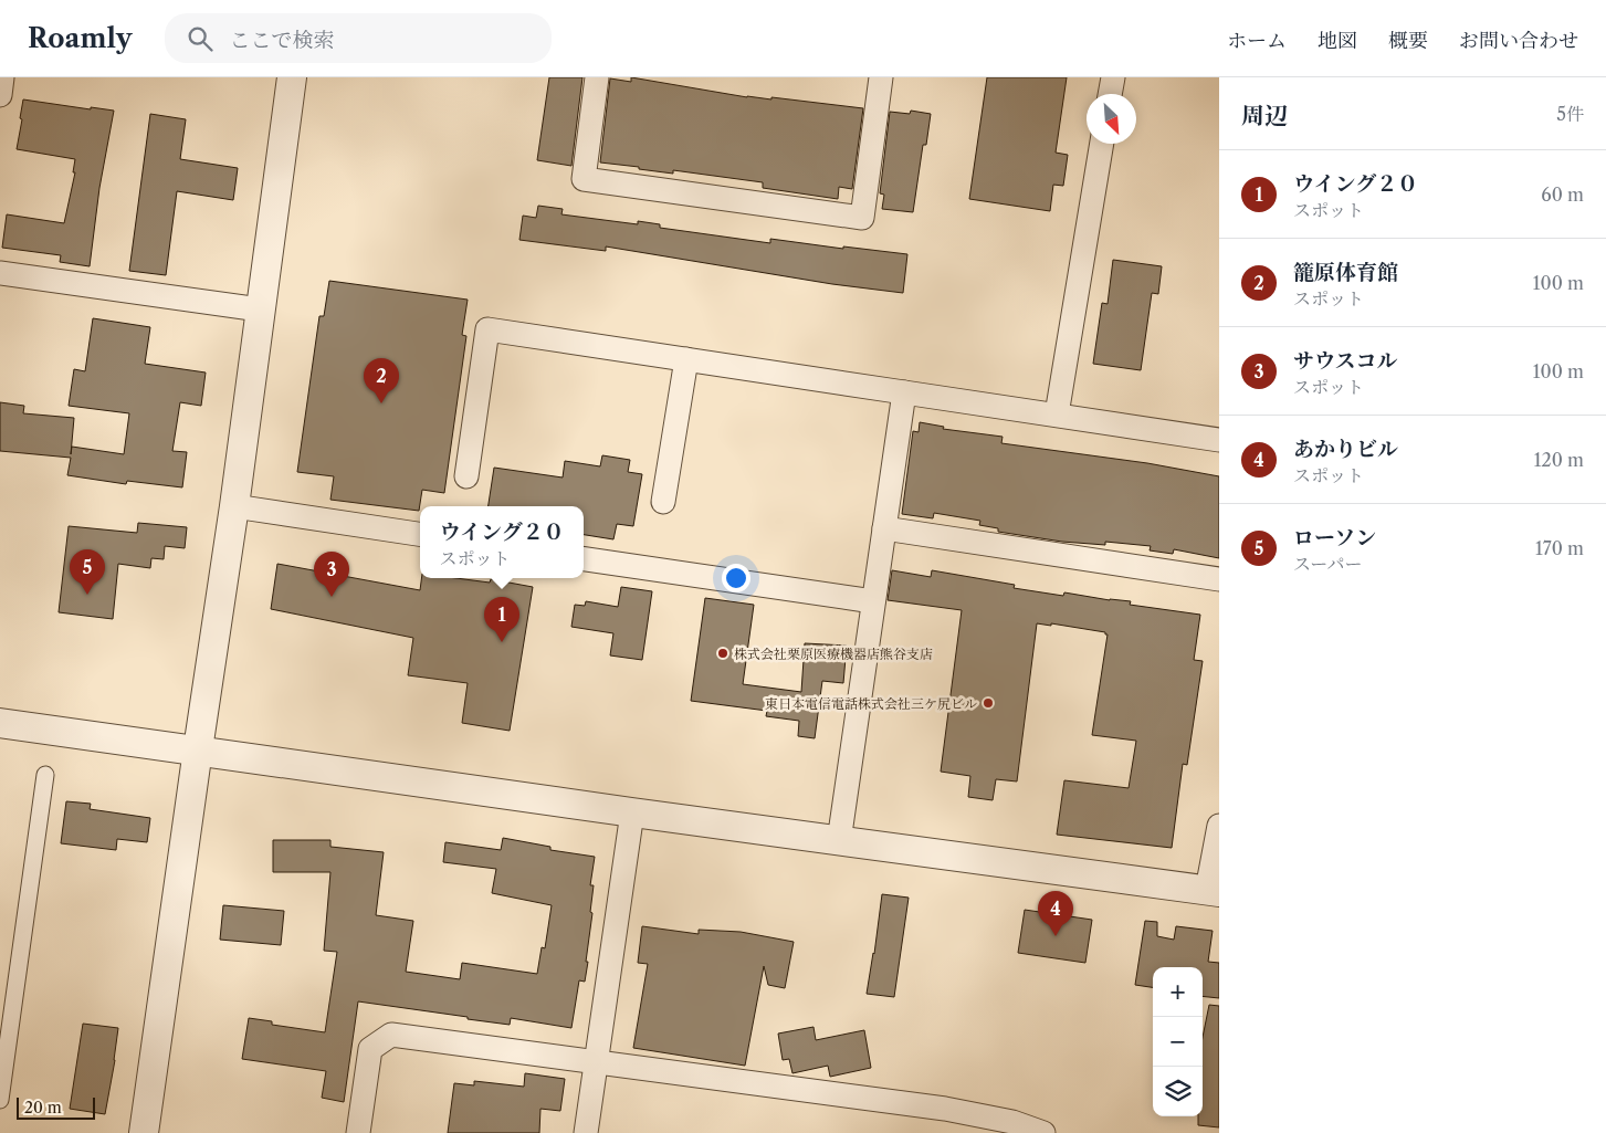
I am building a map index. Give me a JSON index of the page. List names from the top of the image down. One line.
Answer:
{"places":["株式会社栗原医療機器店熊谷支店","東日本電信電話株式会社三ケ尻ビル"],"scale_bar":"20 m","north":"bottom right","page":{"header":"Roamly","search":"ここで検索","nav":["ホーム","地図","概要","お問い合わせ"],"heading":["周辺","5件"],"list":[{"mark":"1","name":"ウイング２０","note":"スポット","value":"60 m"},{"mark":"2","name":"籠原体育館","note":"スポット","value":"100 m"},{"mark":"3","name":"サウスコル","note":"スポット","value":"100 m"},{"mark":"4","name":"あかりビル","note":"スポット","value":"120 m"},{"mark":"5","name":"ローソン","note":"スーパー","value":"170 m"}],"pins":["2","5","3","1","4"],"popup":["ウイング２０","スポット"],"map_buttons":["+","−"],"scale":"20 m"}}
